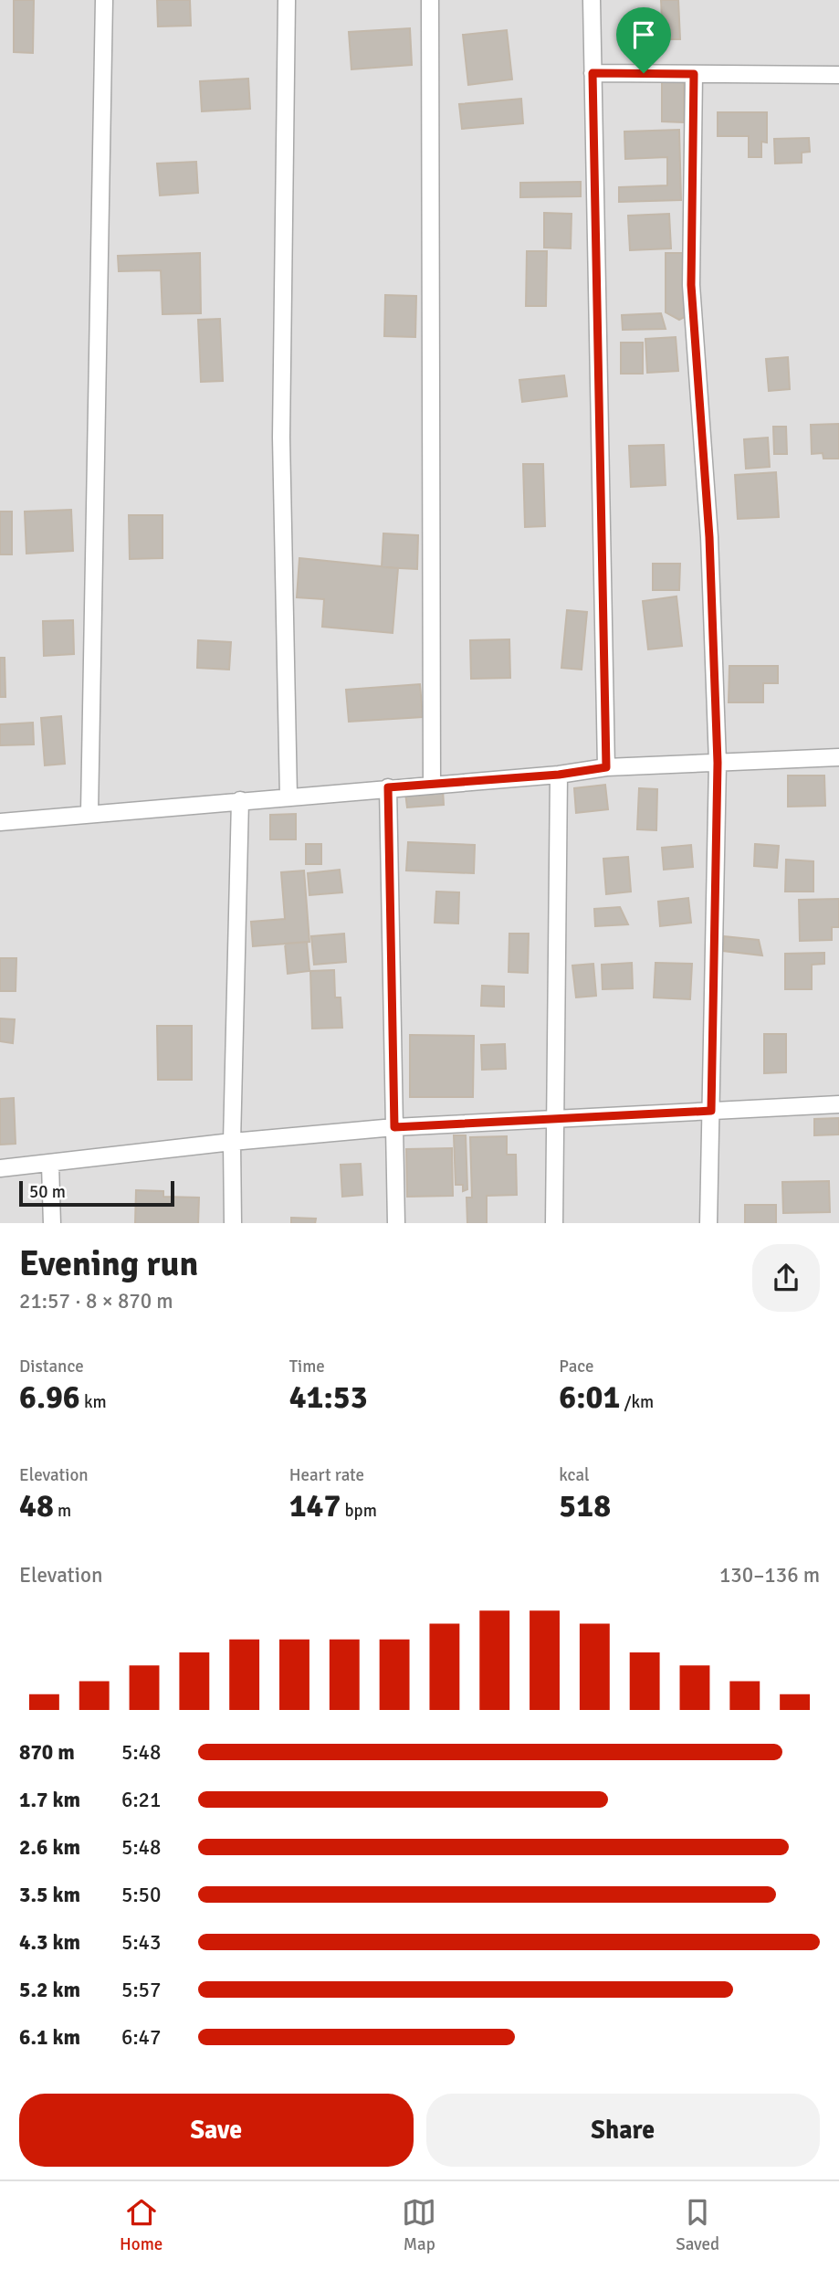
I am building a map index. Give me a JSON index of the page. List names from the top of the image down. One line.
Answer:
{"scale_bar":"50 m","page":{"scale":"50 m","heading":["Evening run","21:57 · 8 × 870 m"],"stats":[["Distance","6.96 km"],["Time","41:53"],["Pace","6:01 /km"],["Elevation","48 m"],["Heart rate","147 bpm"],["kcal","518"]],"chart":["Elevation","130–136 m"],"list":[{"name":"870 m","note":"5:48"},{"name":"1.7 km","note":"6:21"},{"name":"2.6 km","note":"5:48"},{"name":"3.5 km","note":"5:50"},{"name":"4.3 km","note":"5:43"},{"name":"5.2 km","note":"5:57"},{"name":"6.1 km","note":"6:47"}],"buttons":["Save","Share"],"tabs":["Home","Map","Saved"]}}
